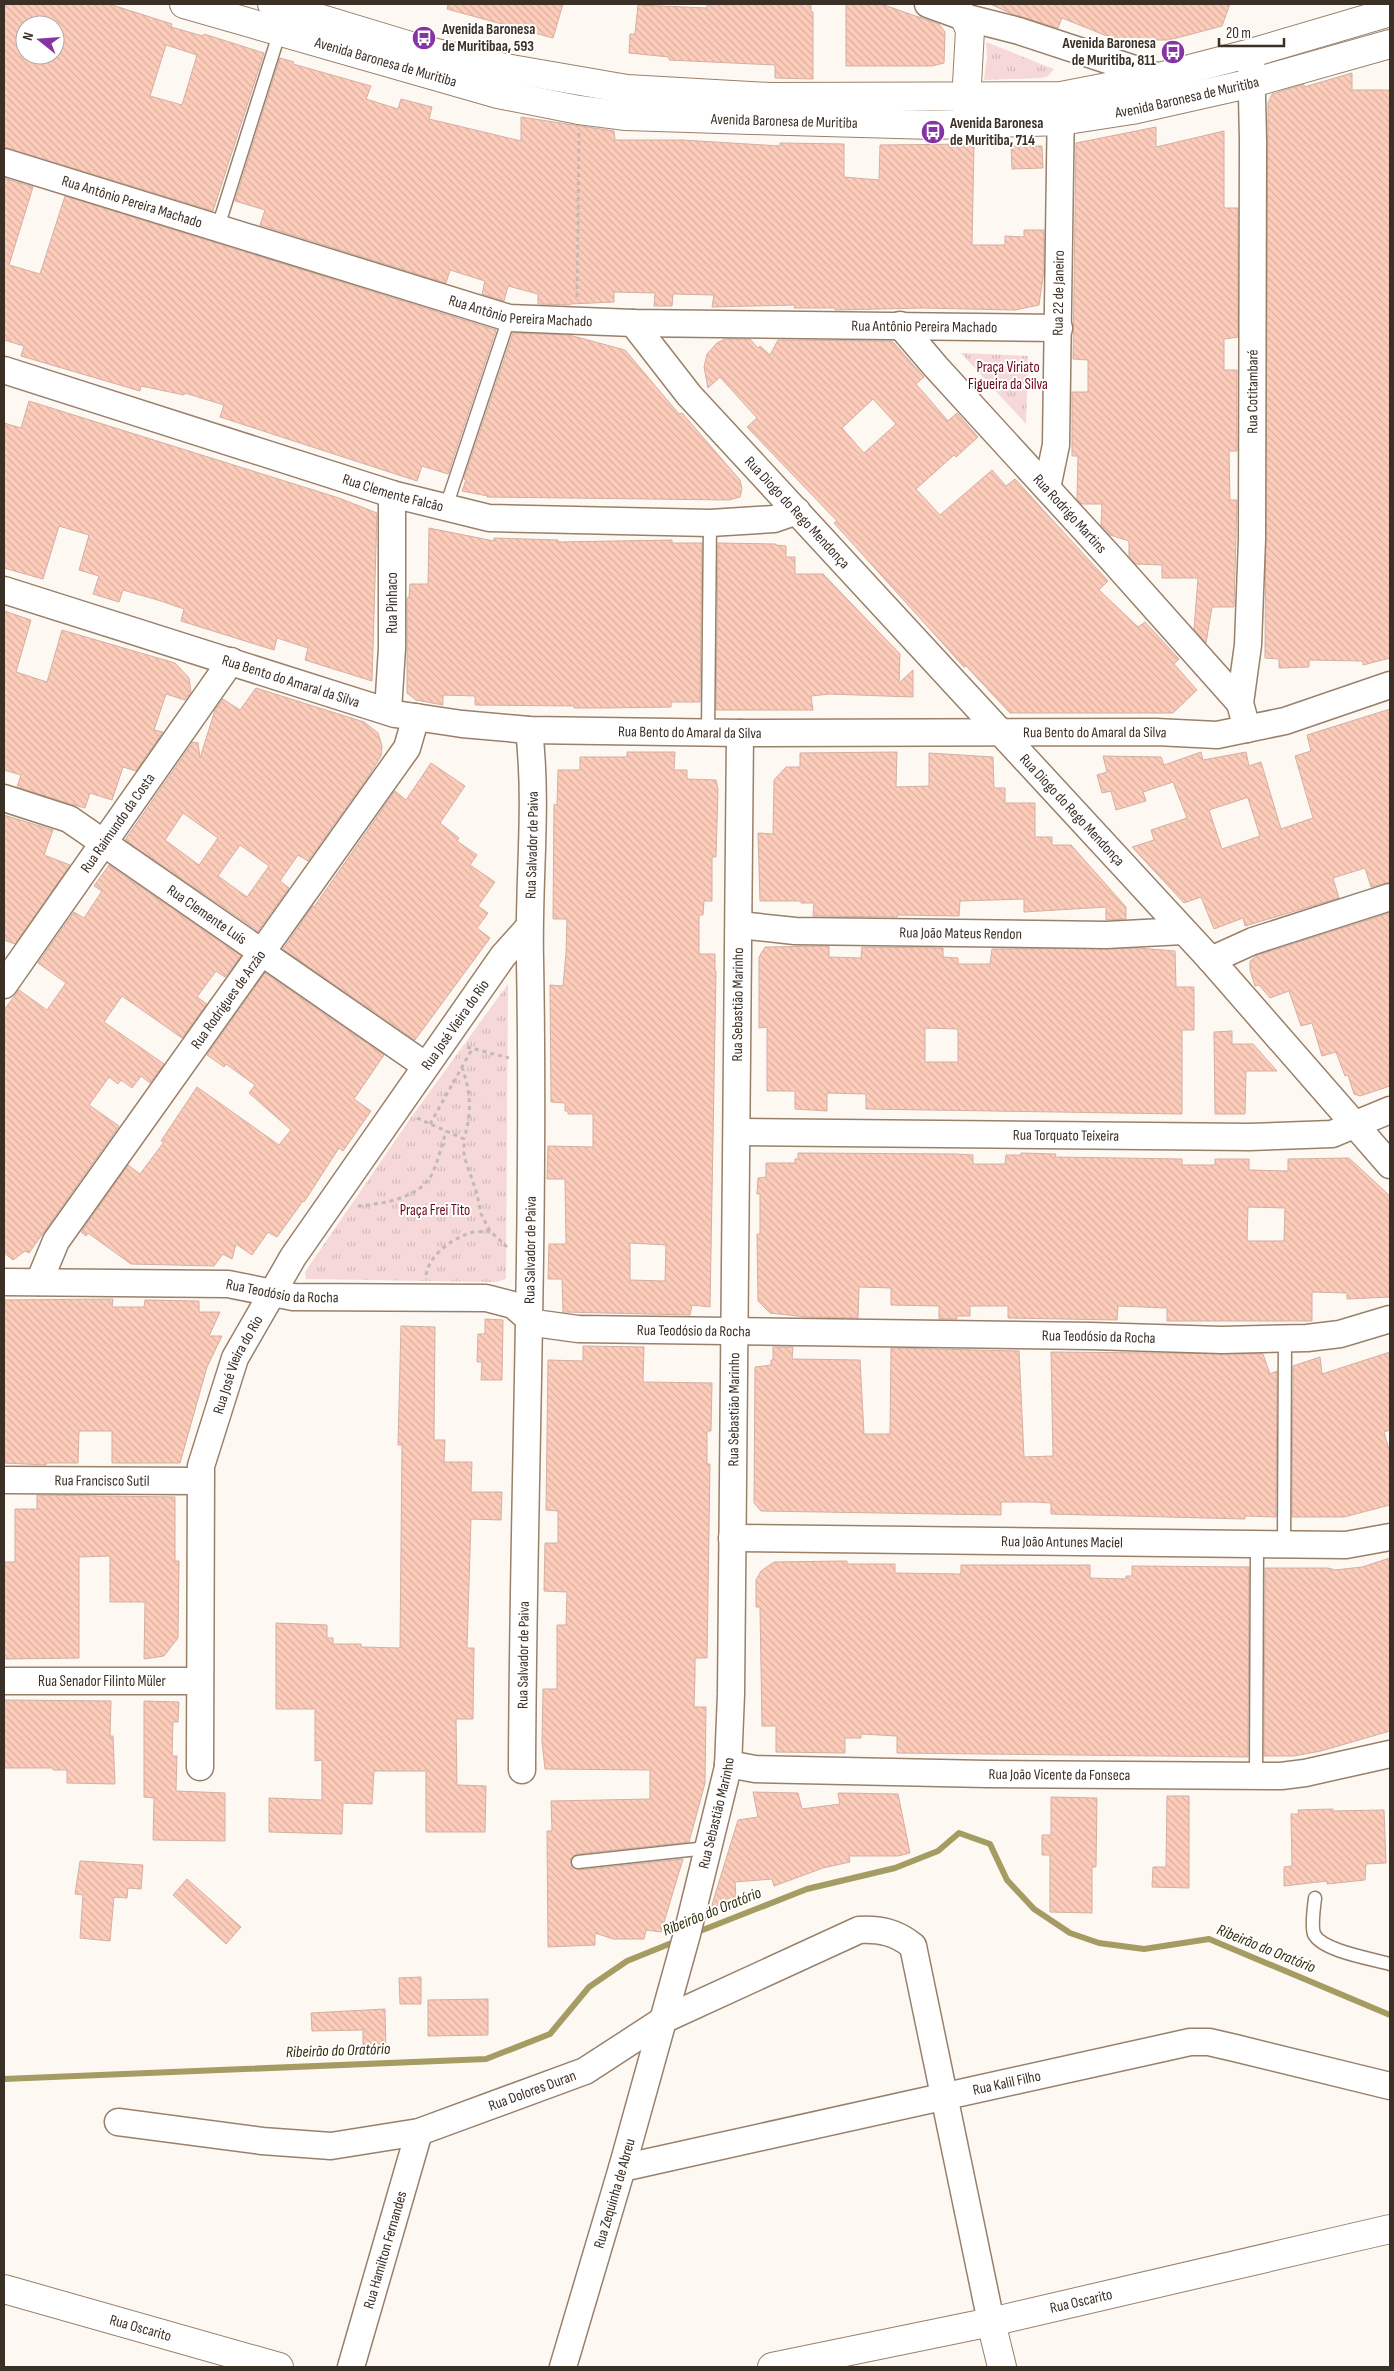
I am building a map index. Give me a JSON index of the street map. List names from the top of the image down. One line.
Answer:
{"streets":{"main road":["Avenida Baronesa de Muritiba","Rua Oscarito"],"street":["Rua Antônio Pereira Machado","Rua 22 de Janeiro","Rua Cotitambaré","Rua Clemente Falcão","Rua Diogo do Rego Mendonça","Rua Rodrigo Martins","Rua Pinhaco","Rua Bento do Amaral da Silva","Rua Raimundo da Costa","Rua Salvador de Paiva","Rua Clemente Luís","Rua João Mateus Rendon","Rua Rodrigues de Arzão","Rua Sebastião Marinho","Rua José Vieira do Rio","Rua Torquato Teixeira","Rua Teodósio da Rocha","Rua Francisco Sutil","Rua João Antunes Maciel","Rua Senador Filinto Müler","Rua João Vicente da Fonseca","Rua Kalil Filho","Rua Dolores Duran","Rua Zequinha de Abreu","Rua Hamilton Fernandes"]},"crossings":[["Avenida Baronesa de Muritiba","Rua 22 de Janeiro"],["Avenida Baronesa de Muritiba","Rua Cotitambaré"],["Rua Antônio Pereira Machado","Rua 22 de Janeiro"],["Rua Antônio Pereira Machado","Rua Diogo do Rego Mendonça"],["Rua Antônio Pereira Machado","Rua Rodrigo Martins"],["Rua 22 de Janeiro","Rua Rodrigo Martins"],["Rua Cotitambaré","Rua Rodrigo Martins"],["Rua Cotitambaré","Rua Bento do Amaral da Silva"],["Rua Clemente Falcão","Rua Diogo do Rego Mendonça"],["Rua Clemente Falcão","Rua Pinhaco"],["Rua Diogo do Rego Mendonça","Rua Bento do Amaral da Silva"],["Rua Diogo do Rego Mendonça","Rua João Mateus Rendon"],["Rua Diogo do Rego Mendonça","Rua Torquato Teixeira"],["Rua Pinhaco","Rua Bento do Amaral da Silva"],["Rua Bento do Amaral da Silva","Rua Raimundo da Costa"],["Rua Bento do Amaral da Silva","Rua Salvador de Paiva"],["Rua Bento do Amaral da Silva","Rua Rodrigues de Arzão"],["Rua Bento do Amaral da Silva","Rua Sebastião Marinho"],["Rua Raimundo da Costa","Rua Clemente Luís"],["Rua Salvador de Paiva","Rua José Vieira do Rio"],["Rua Salvador de Paiva","Rua Teodósio da Rocha"],["Rua Clemente Luís","Rua Rodrigues de Arzão"],["Rua Clemente Luís","Rua José Vieira do Rio"],["Rua João Mateus Rendon","Rua Sebastião Marinho"],["Rua Rodrigues de Arzão","Rua Teodósio da Rocha"],["Rua Sebastião Marinho","Rua Torquato Teixeira"],["Rua Sebastião Marinho","Rua Teodósio da Rocha"],["Rua Sebastião Marinho","Rua João Antunes Maciel"],["Rua Sebastião Marinho","Rua João Vicente da Fonseca"],["Rua Sebastião Marinho","Rua Dolores Duran"],["Rua Sebastião Marinho","Rua Zequinha de Abreu"],["Rua José Vieira do Rio","Rua Teodósio da Rocha"],["Rua José Vieira do Rio","Rua Francisco Sutil"],["Rua José Vieira do Rio","Rua Senador Filinto Müler"],["Rua Kalil Filho","Rua Dolores Duran"],["Rua Kalil Filho","Rua Zequinha de Abreu"],["Rua Dolores Duran","Rua Zequinha de Abreu"],["Rua Dolores Duran","Rua Hamilton Fernandes"]],"water":["Ribeirão do Oratório"],"parks":["Praça Viriato Figueira da Silva","Praça Frei Tito"],"places":{"bus stop":["Avenida Baronesa de Muritibaa, 593","Avenida Baronesa de Muritiba, 811","Avenida Baronesa de Muritiba, 714"]},"scale_bar":"20 m","north":"left"}
